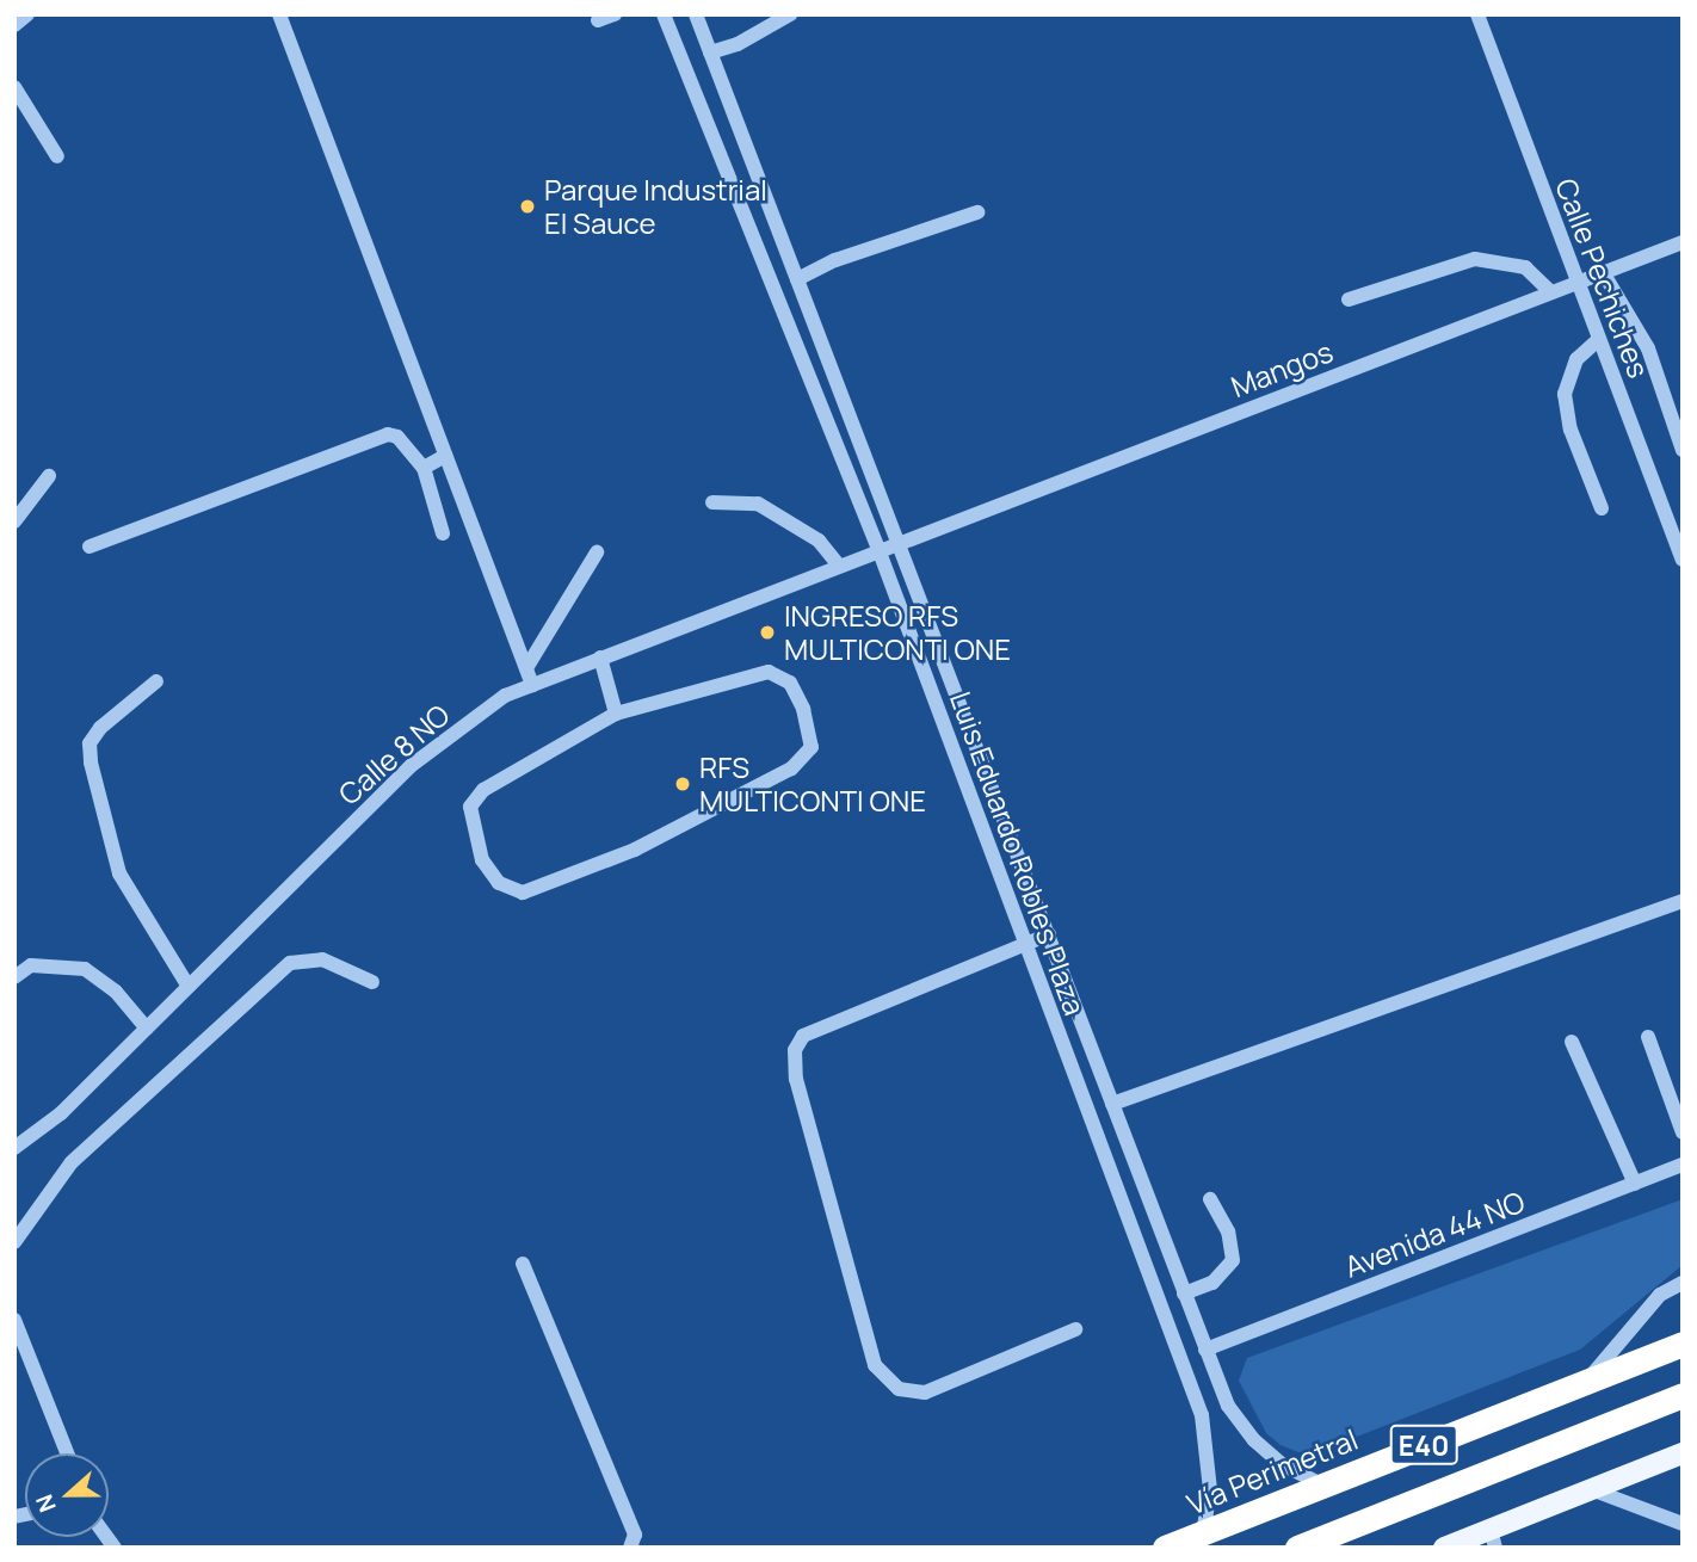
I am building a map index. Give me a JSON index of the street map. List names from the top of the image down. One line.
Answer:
{"streets":{"highway":["E40","Vía Perimetral"],"street":["Calle Pechiches","Mangos","Calle 8 NO","Luis Eduardo Robles Plaza","Avenida 44 NO"]},"crossings":[["Calle Pechiches","Mangos"],["Mangos","Calle 8 NO"],["Mangos","Luis Eduardo Robles Plaza"],["Calle 8 NO","Luis Eduardo Robles Plaza"],["Luis Eduardo Robles Plaza","Avenida 44 NO"],["Luis Eduardo Robles Plaza","Vía Perimetral"]],"places":["Parque Industrial El Sauce","INGRESO RFS MULTICONTI ONE","RFS MULTICONTI ONE"],"north":"left"}
